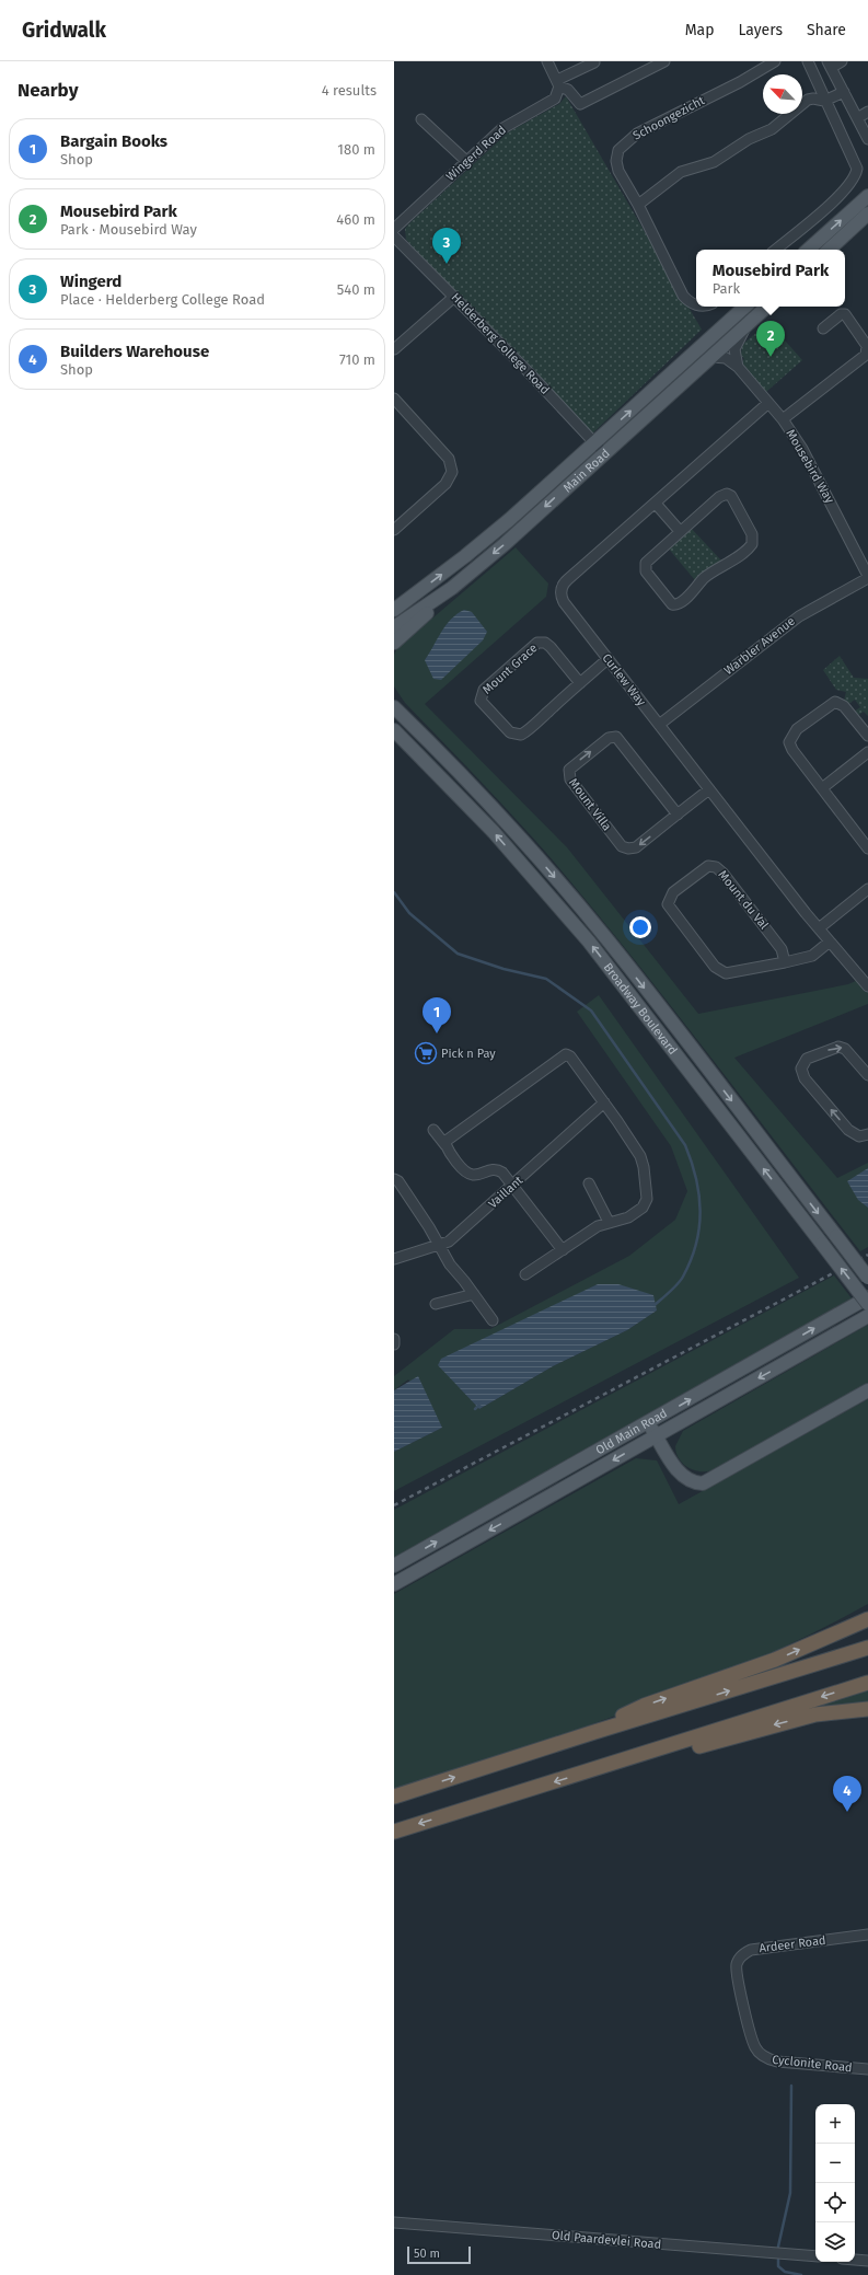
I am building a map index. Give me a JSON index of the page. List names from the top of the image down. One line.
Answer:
{"streets":{"main road":["Main Road","Broadway Boulevard","Old Main Road"],"street":["Schoongezicht","Wingerd Road","Helderberg College Road","Mousebird Way","Warbler Avenue","Mount Grace","Curlew Way","Mount Villa","Mount du Val","Vaillant","Ardeer Road","Cyclonite Road","Old Paardevlei Road"]},"crossings":[["Helderberg College Road","Main Road"],["Mousebird Way","Main Road"],["Mousebird Way","Warbler Avenue"],["Mousebird Way","Curlew Way"],["Warbler Avenue","Curlew Way"],["Mount Grace","Curlew Way"],["Curlew Way","Mount Villa"],["Curlew Way","Mount du Val"],["Ardeer Road","Cyclonite Road"]],"places":{"supermarket":["Pick n Pay"]},"scale_bar":"50 m","north":"top left","page":{"header":"Gridwalk","nav":["Map","Layers","Share"],"heading":["Nearby","4 results"],"list":[{"mark":"1","name":"Bargain Books","note":"Shop","value":"180 m"},{"mark":"2","name":"Mousebird Park","note":"Park · Mousebird Way","value":"460 m"},{"mark":"3","name":"Wingerd","note":"Place · Helderberg College Road","value":"540 m"},{"mark":"4","name":"Builders Warehouse","note":"Shop","value":"710 m"}],"pins":["3","2","1","4"],"popup":["Mousebird Park","Park"],"map_buttons":["+","−"],"scale":"50 m"}}
